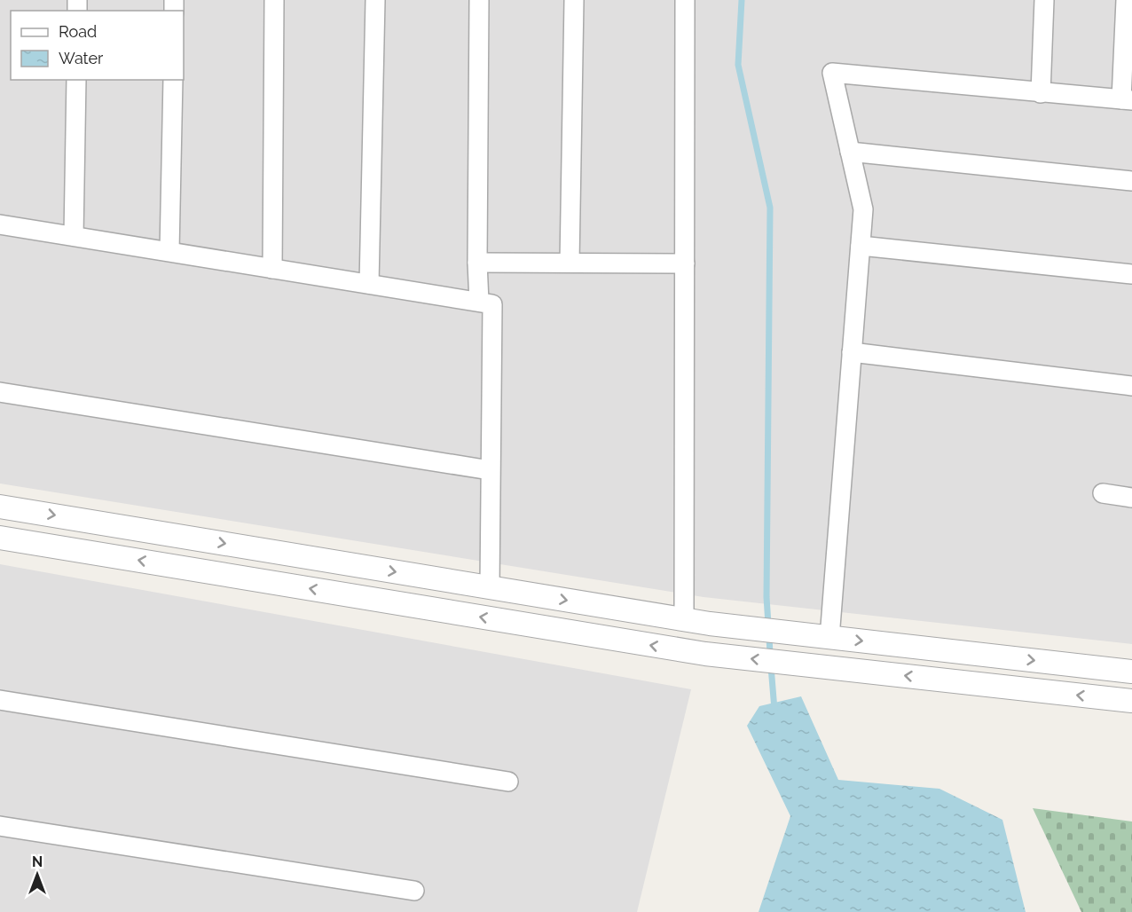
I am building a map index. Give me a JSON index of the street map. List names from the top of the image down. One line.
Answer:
{"legend":["Road","Water"],"north":"top"}
